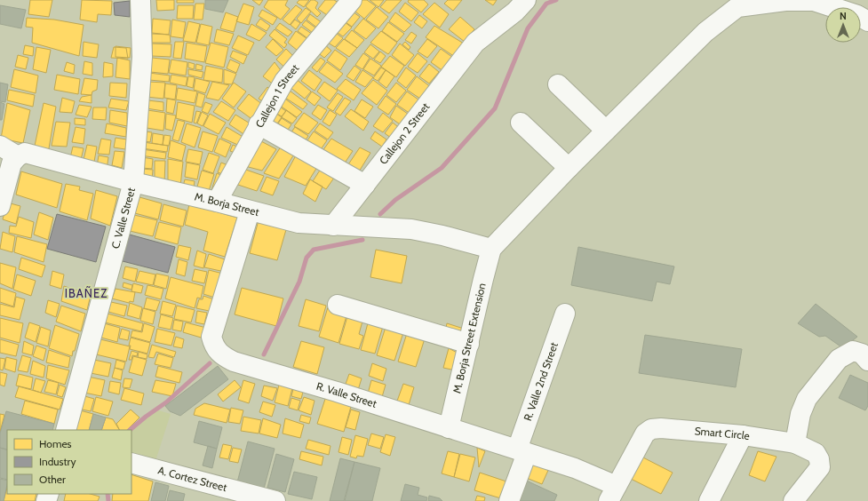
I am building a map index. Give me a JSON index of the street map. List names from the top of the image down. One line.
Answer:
{"streets":{"street":["Callejon 1 Street","Callejon 2 Street","M. Borja Street","C. Valle Street","M. Borja Street Extension","R. Valle 2nd Street","R. Valle Street","Smart Circle","A. Cortez Street"]},"crossings":[["Callejon 1 Street","M. Borja Street"],["Callejon 2 Street","M. Borja Street"],["M. Borja Street","C. Valle Street"],["M. Borja Street","M. Borja Street Extension"],["M. Borja Street","R. Valle Street"],["M. Borja Street Extension","R. Valle Street"],["R. Valle 2nd Street","R. Valle Street"],["R. Valle Street","Smart Circle"]],"districts":["IBAÑEZ"],"legend":["Homes","Industry","Other"],"north":"top"}
